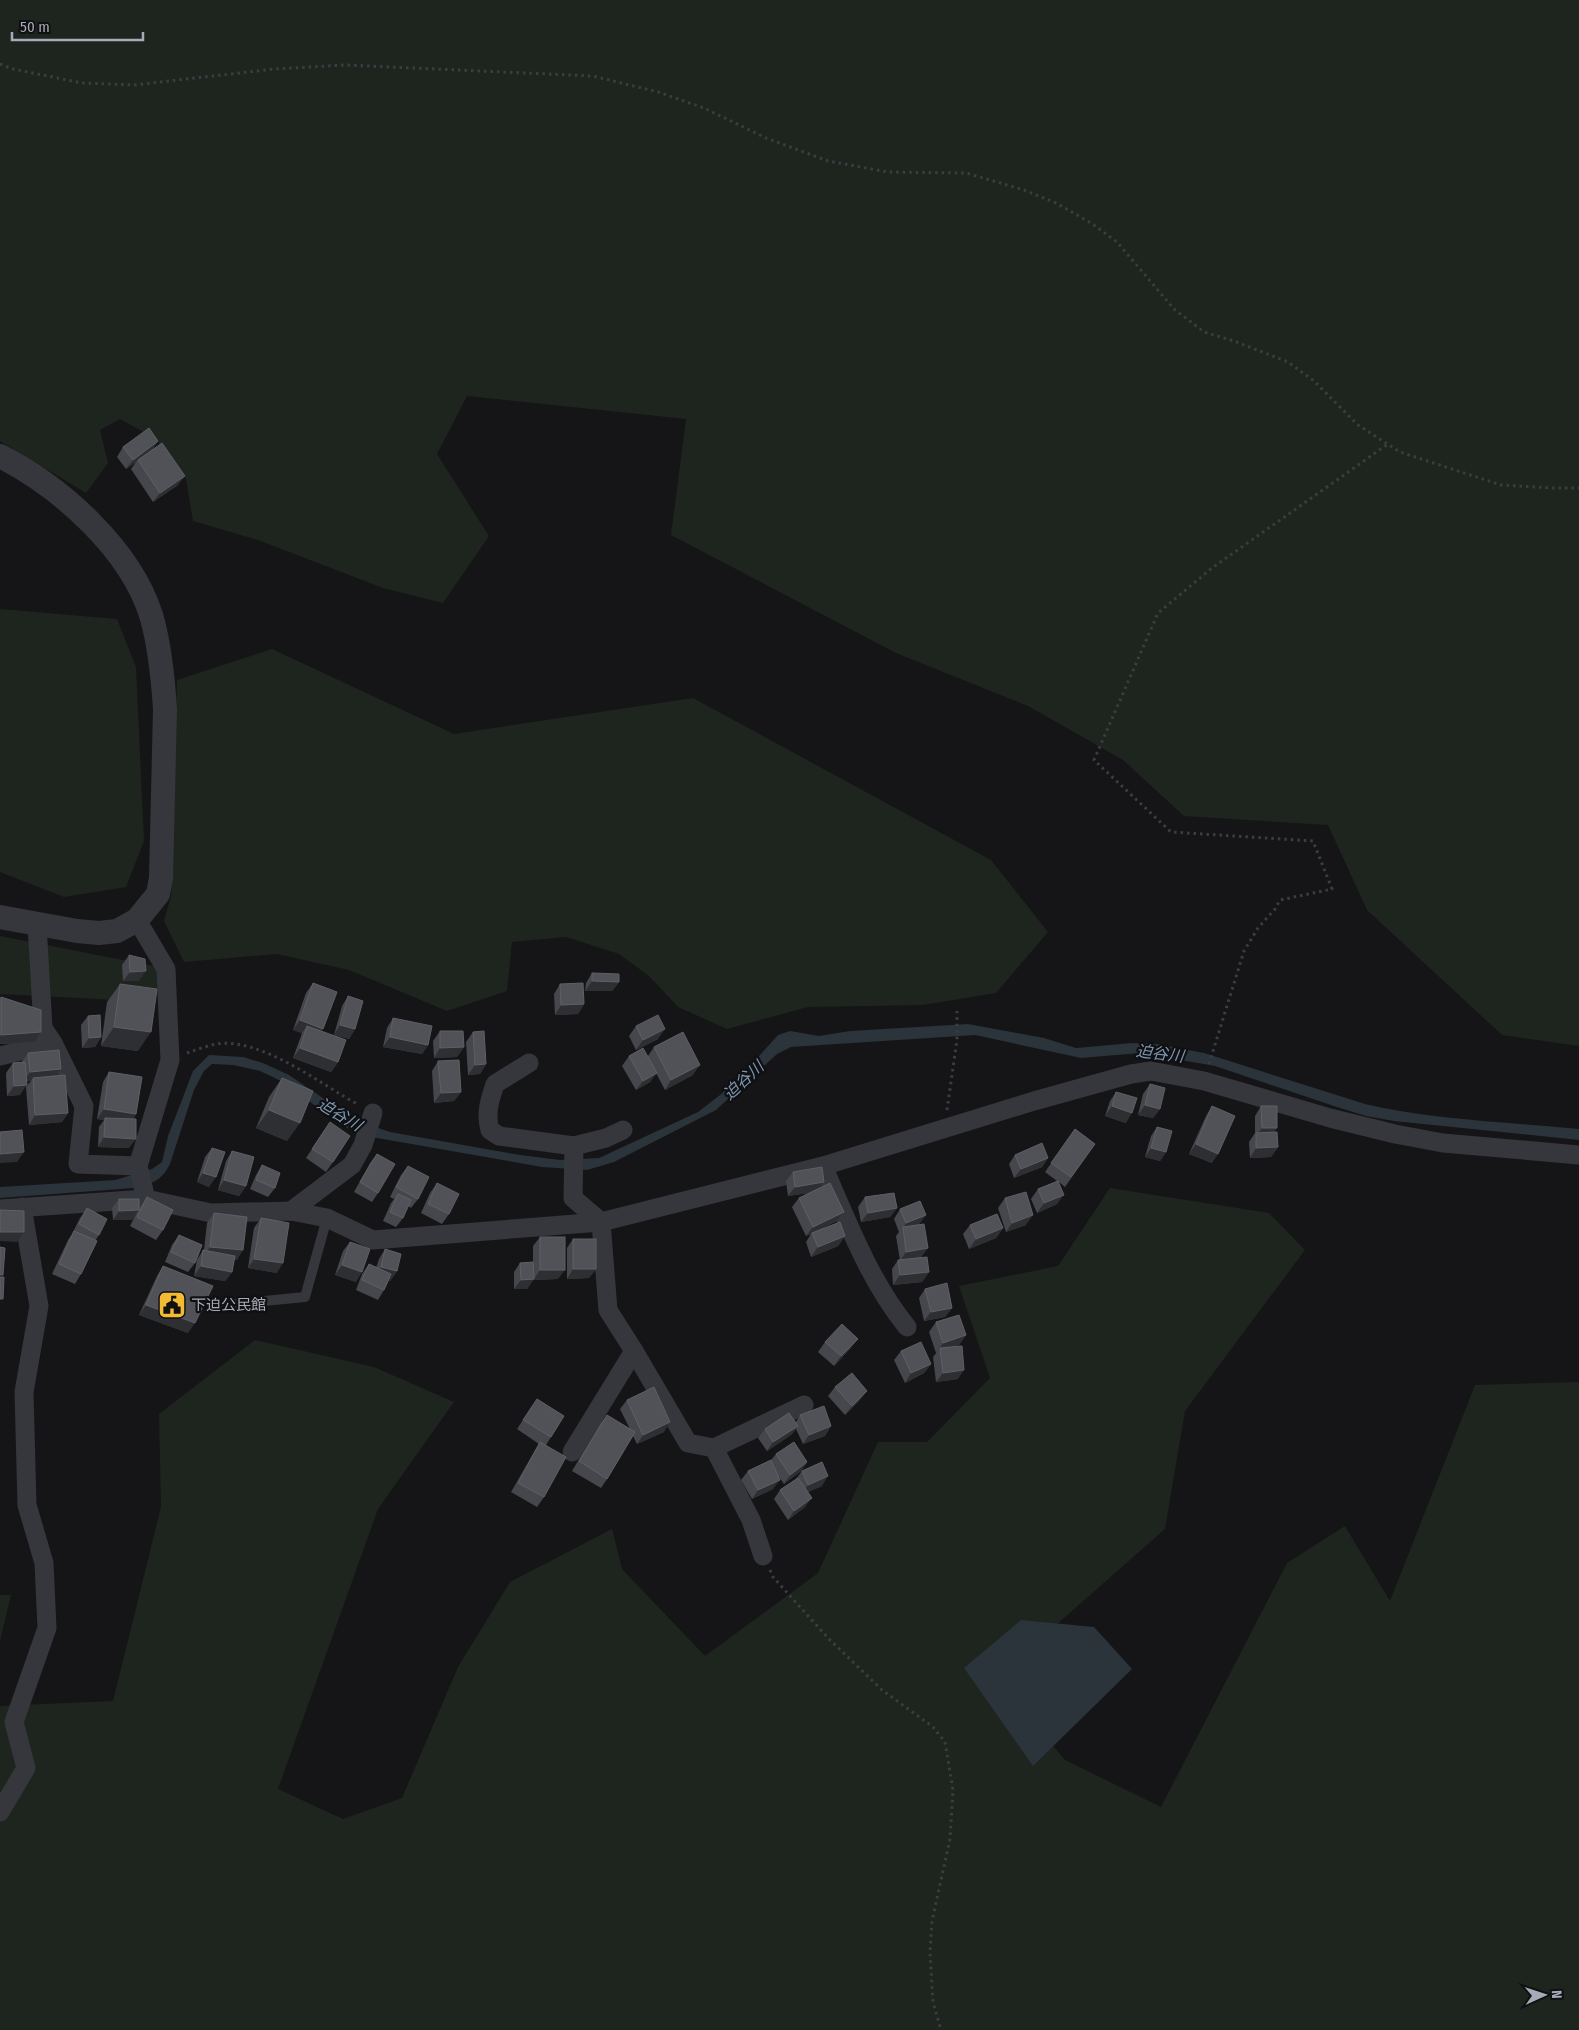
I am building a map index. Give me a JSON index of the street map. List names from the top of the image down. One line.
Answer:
{"water":["迫谷川"],"places":{"public building":["下迫公民館"]},"scale_bar":"50 m","north":"right"}
